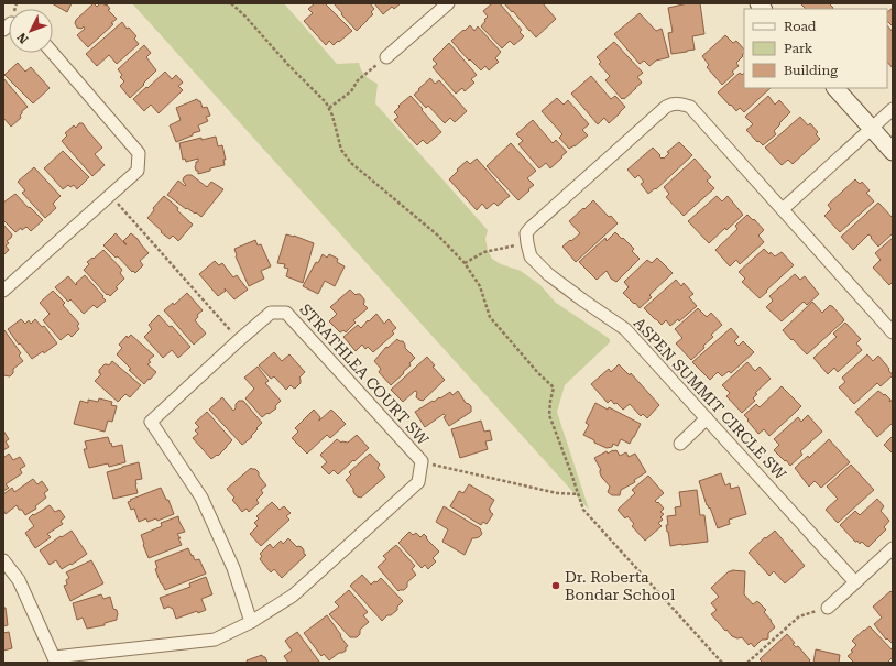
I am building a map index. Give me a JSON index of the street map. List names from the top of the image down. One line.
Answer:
{"streets":{"street":["STRATHLEA COURT SW","ASPEN SUMMIT CIRCLE SW"]},"places":["Dr. Roberta Bondar School"],"legend":["Road","Park","Building"],"north":"bottom left"}
